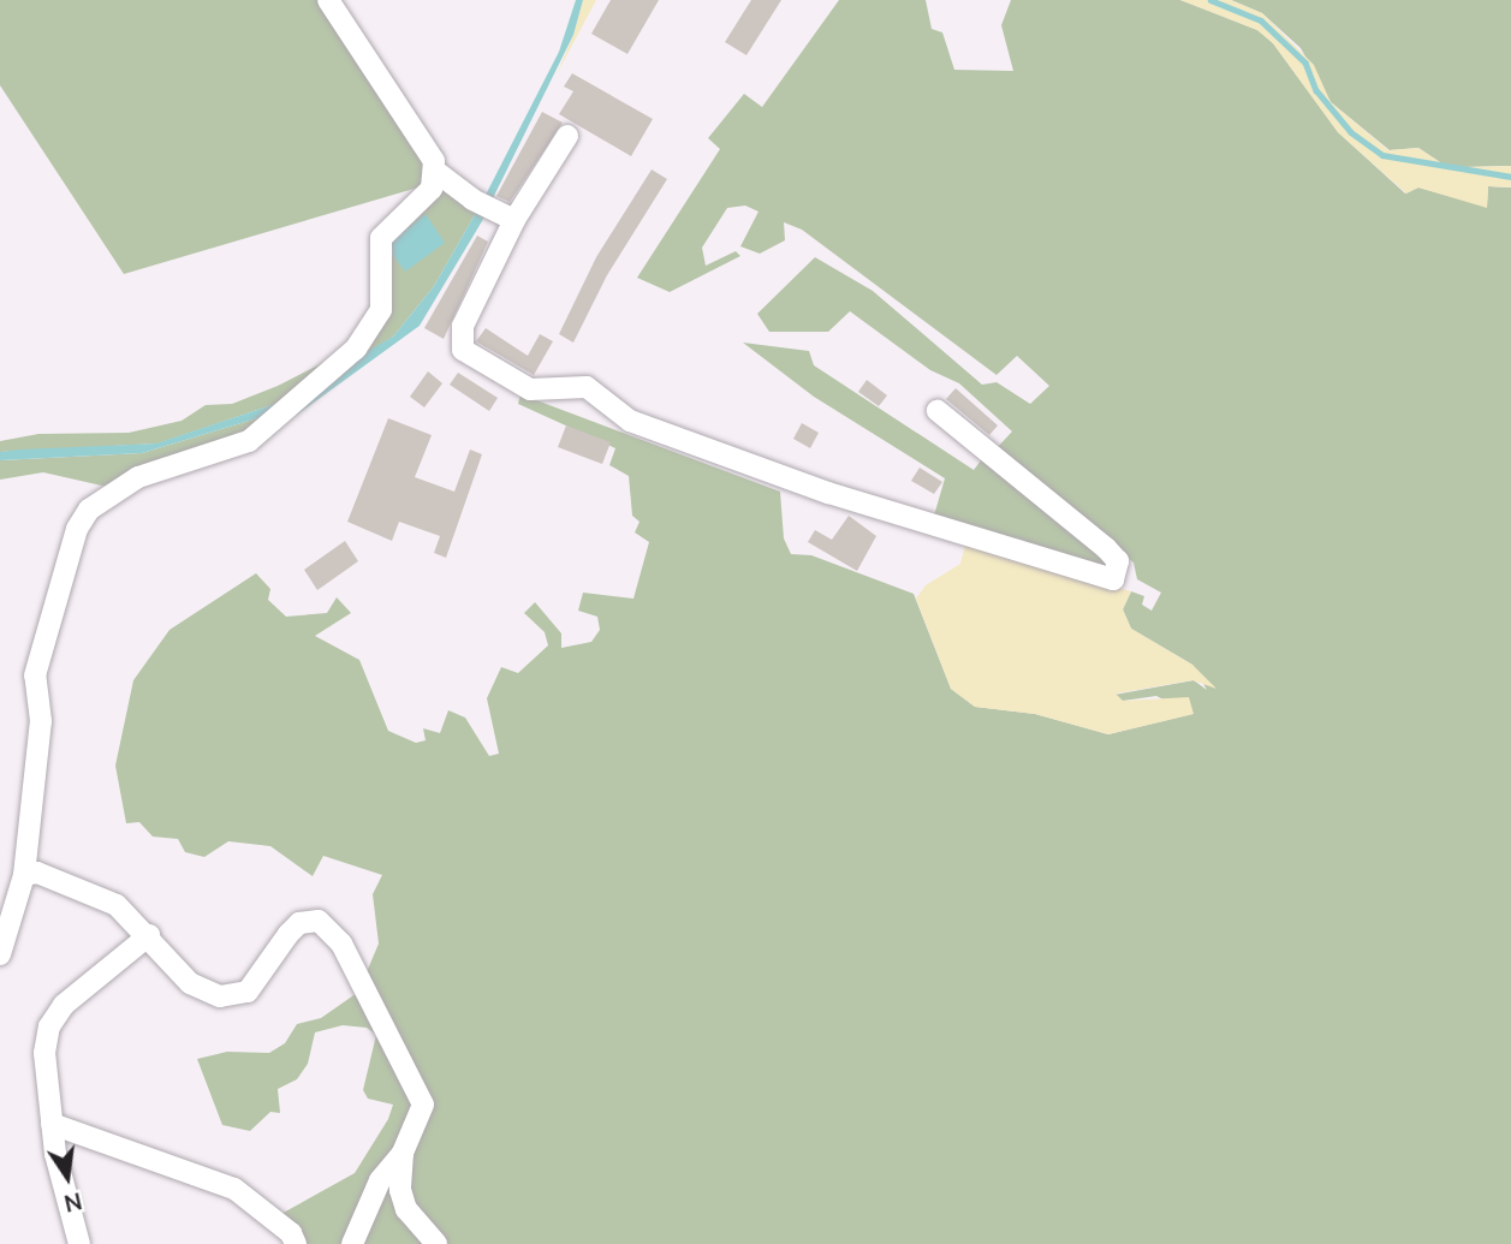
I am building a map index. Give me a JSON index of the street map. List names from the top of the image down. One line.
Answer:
{"north":"bottom"}
